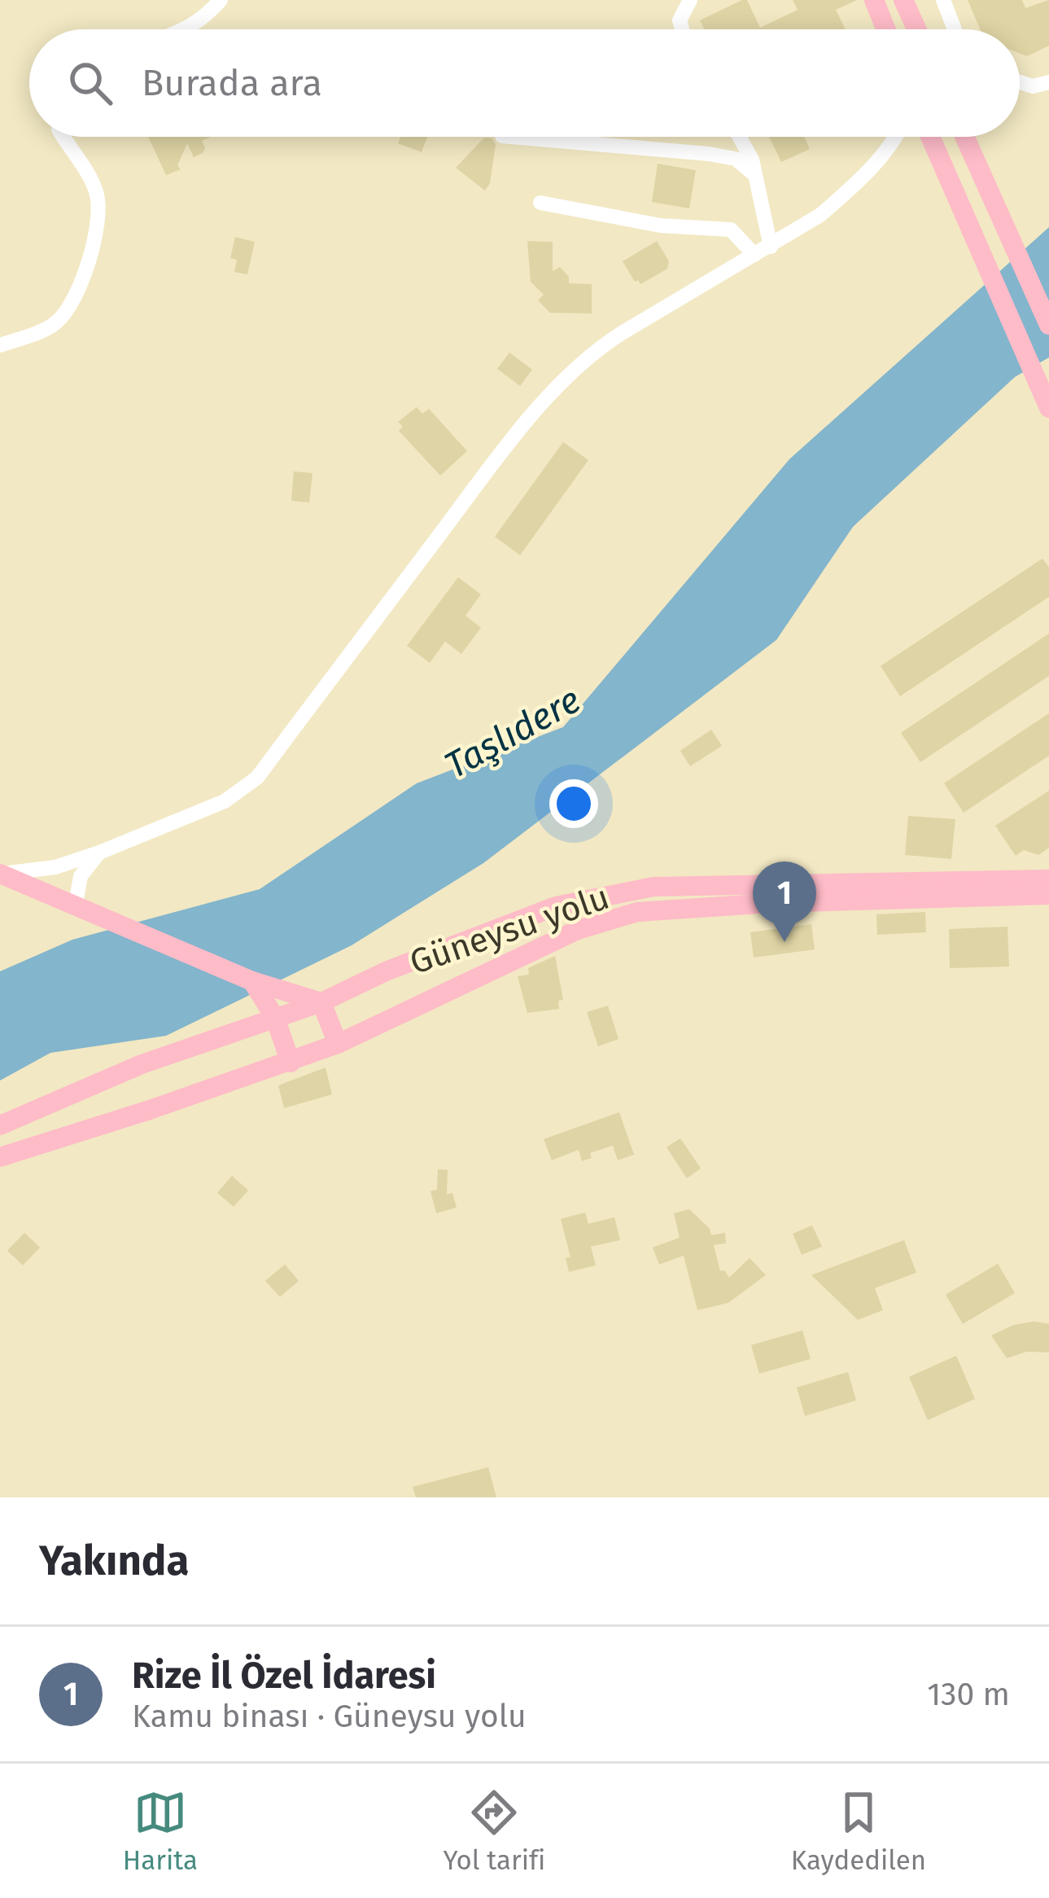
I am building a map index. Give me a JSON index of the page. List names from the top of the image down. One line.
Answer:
{"streets":{"main road":["Güneysu yolu"]},"water":["Taşlıdere"],"page":{"search":"Burada ara","pins":"1","heading":"Yakında","list":[{"mark":"1","name":"Rize İl Özel İdaresi","note":"Kamu binası · Güneysu yolu","value":"130 m"}],"nav":["Harita","Yol tarifi","Kaydedilen"]}}
